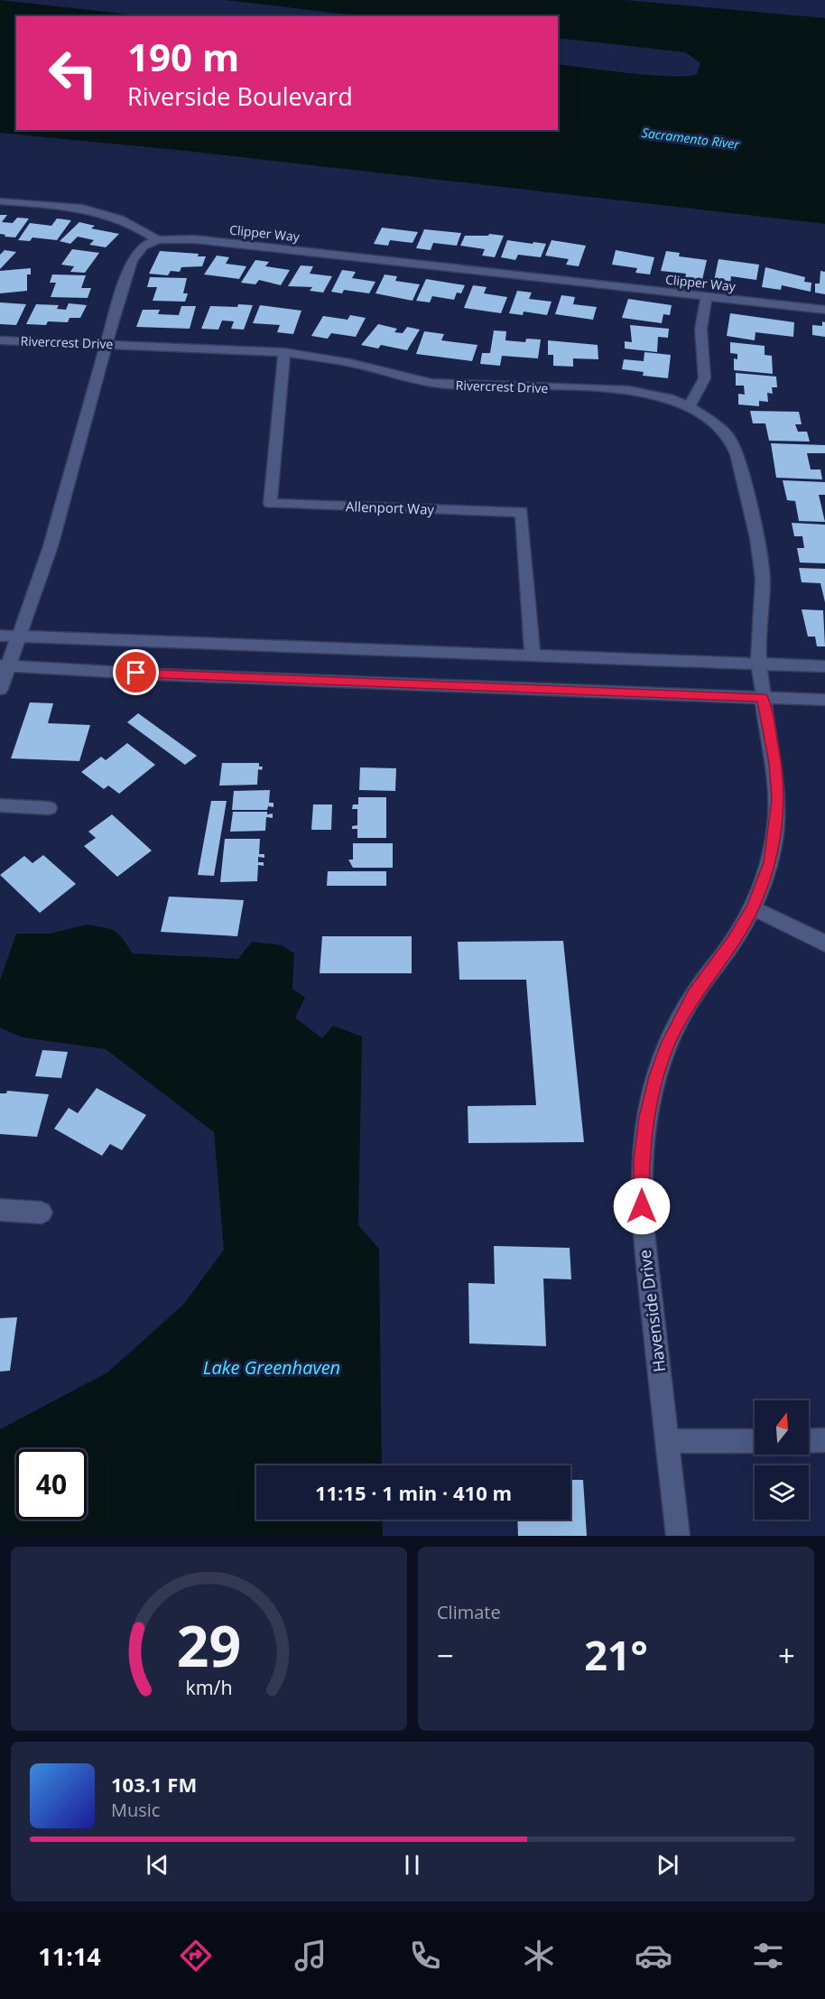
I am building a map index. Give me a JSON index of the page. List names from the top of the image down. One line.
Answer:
{"streets":{"street":["Clipper Way","Rivercrest Drive","Allenport Way","Havenside Drive"]},"crossings":[["Rivercrest Drive","Allenport Way"],["Rivercrest Drive","Havenside Drive"]],"water":["Sacramento River","Lake Greenhaven"],"north":"top","page":{"turn":["190 m","Riverside Boulevard"],"limit":"40","trip":"11:15 · 1 min · 410 m","tile":"Climate","heat":["−","21°","+"],"song":["103.1 FM","Music"],"tabs":"11:14","gauge":["29","km/h"]}}
